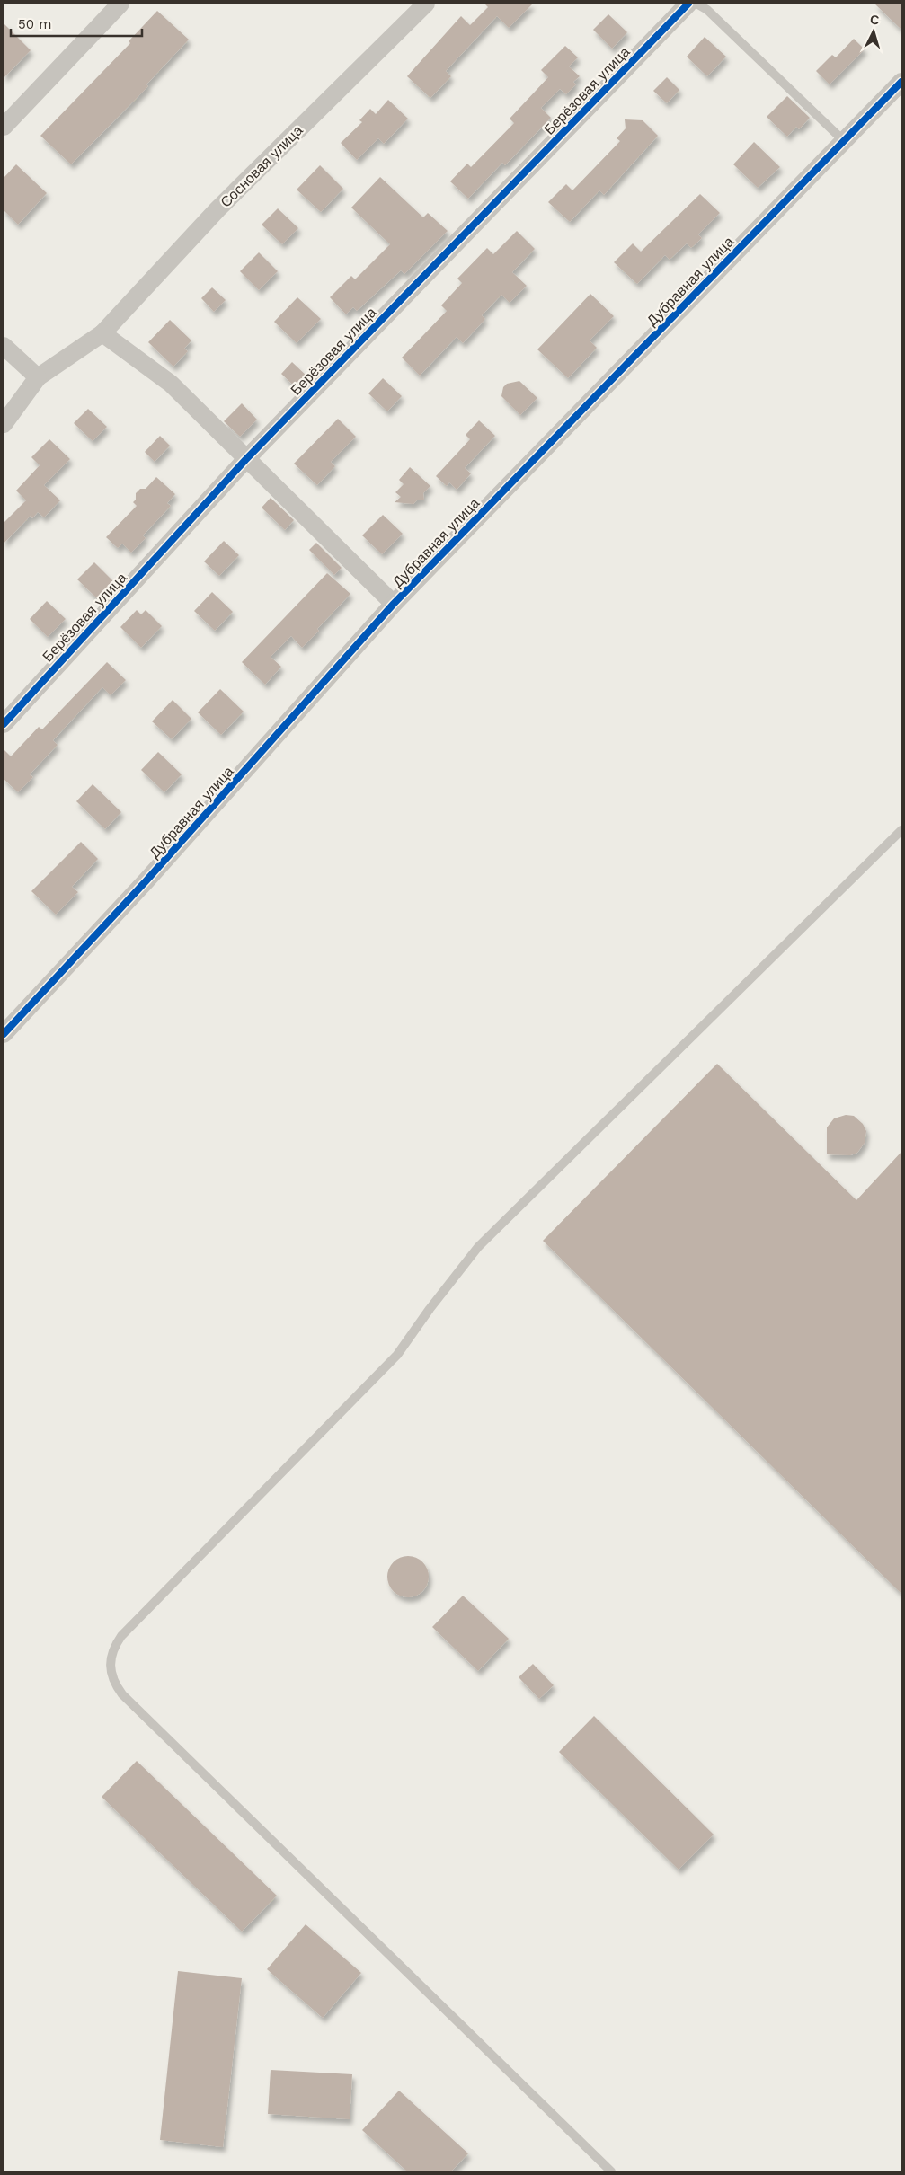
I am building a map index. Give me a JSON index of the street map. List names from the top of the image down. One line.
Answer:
{"streets":{"street":["Берёзовая улица","Сосновая улица","Дубравная улица"]},"scale_bar":"50 m","north":"top"}
